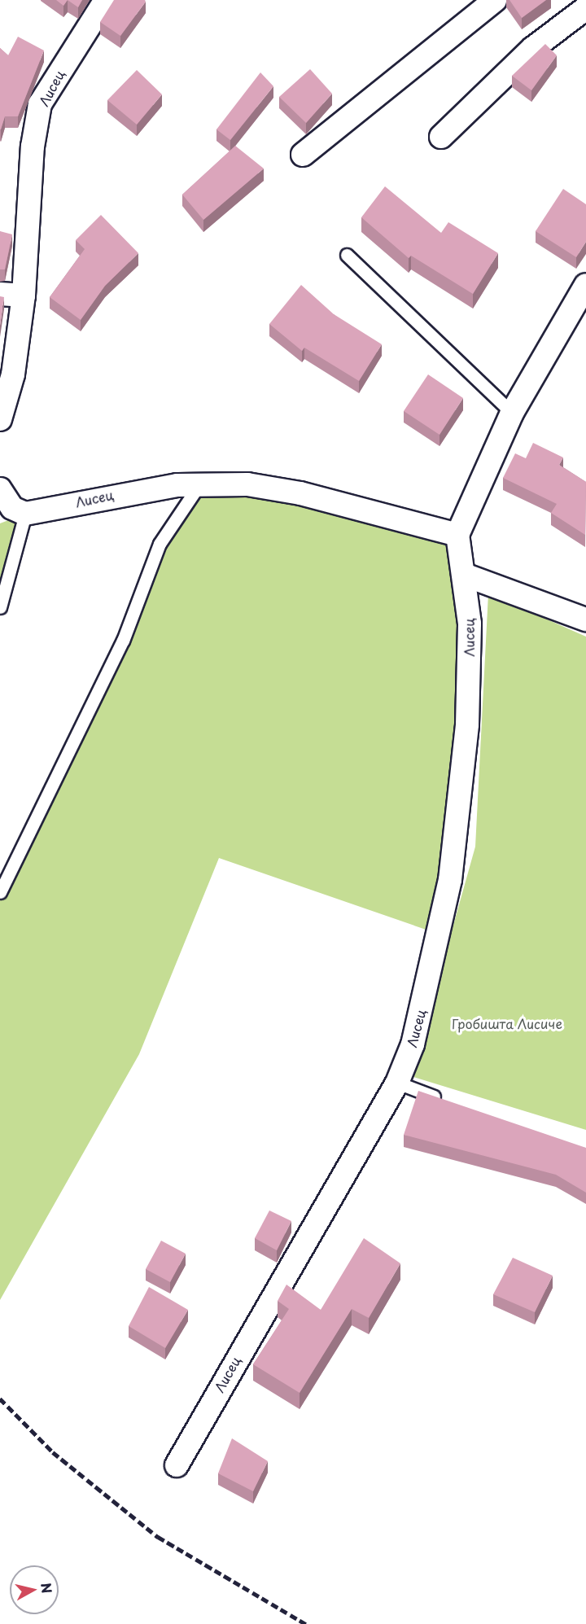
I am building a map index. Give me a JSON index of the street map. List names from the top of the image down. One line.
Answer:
{"streets":{"street":["Лисец"]},"parks":["Гробишта Лисиче"],"north":"right"}
